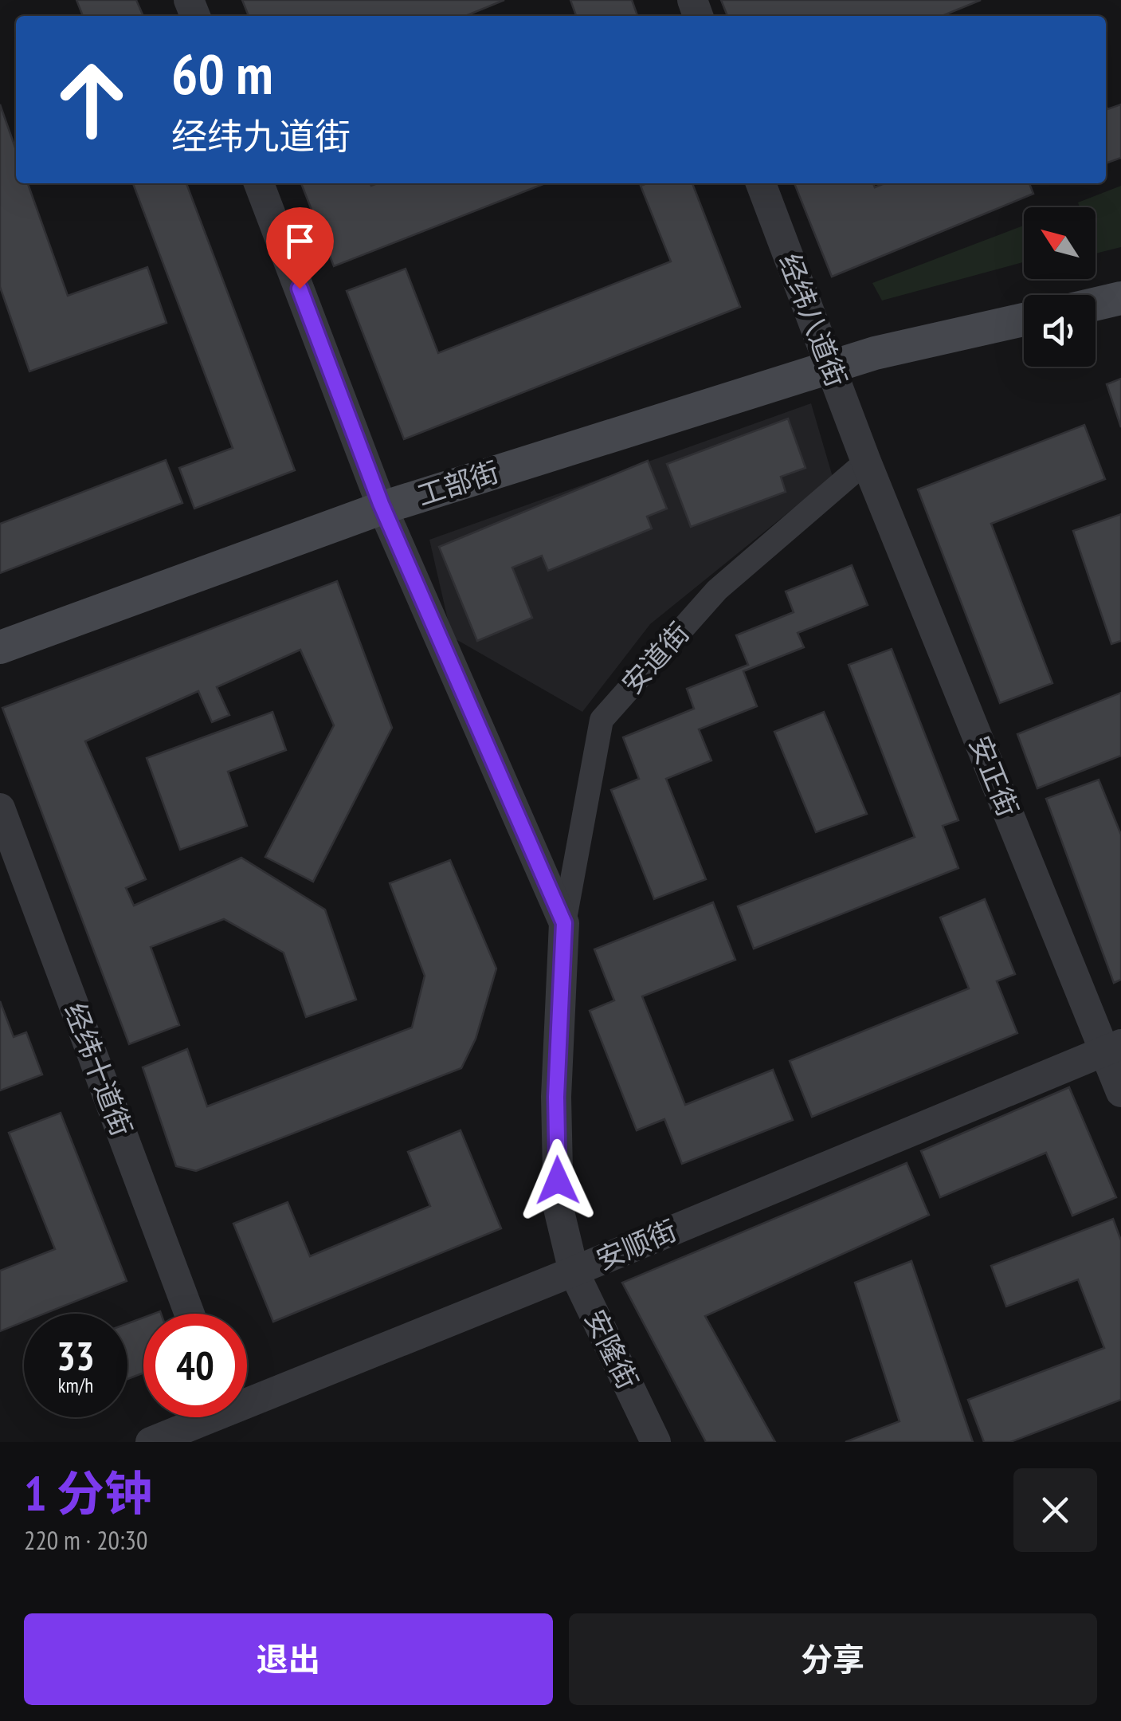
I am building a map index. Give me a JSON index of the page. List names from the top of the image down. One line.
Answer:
{"streets":{"main road":["工部街"],"street":["经纬八道街","安道街","安正街","经纬十道街","安顺街","安隆街"]},"crossings":[["经纬八道街","工部街"],["经纬八道街","安道街"],["经纬八道街","安正街"],["安道街","安正街"],["安道街","安隆街"],["安正街","安顺街"],["安顺街","安隆街"]],"north":"top left","page":{"turn":["60 m","经纬九道街"],"speed":"33 km/h","limit":"40","heading":["1 分钟","220 m · 20:30"],"buttons":["退出","分享"]}}
